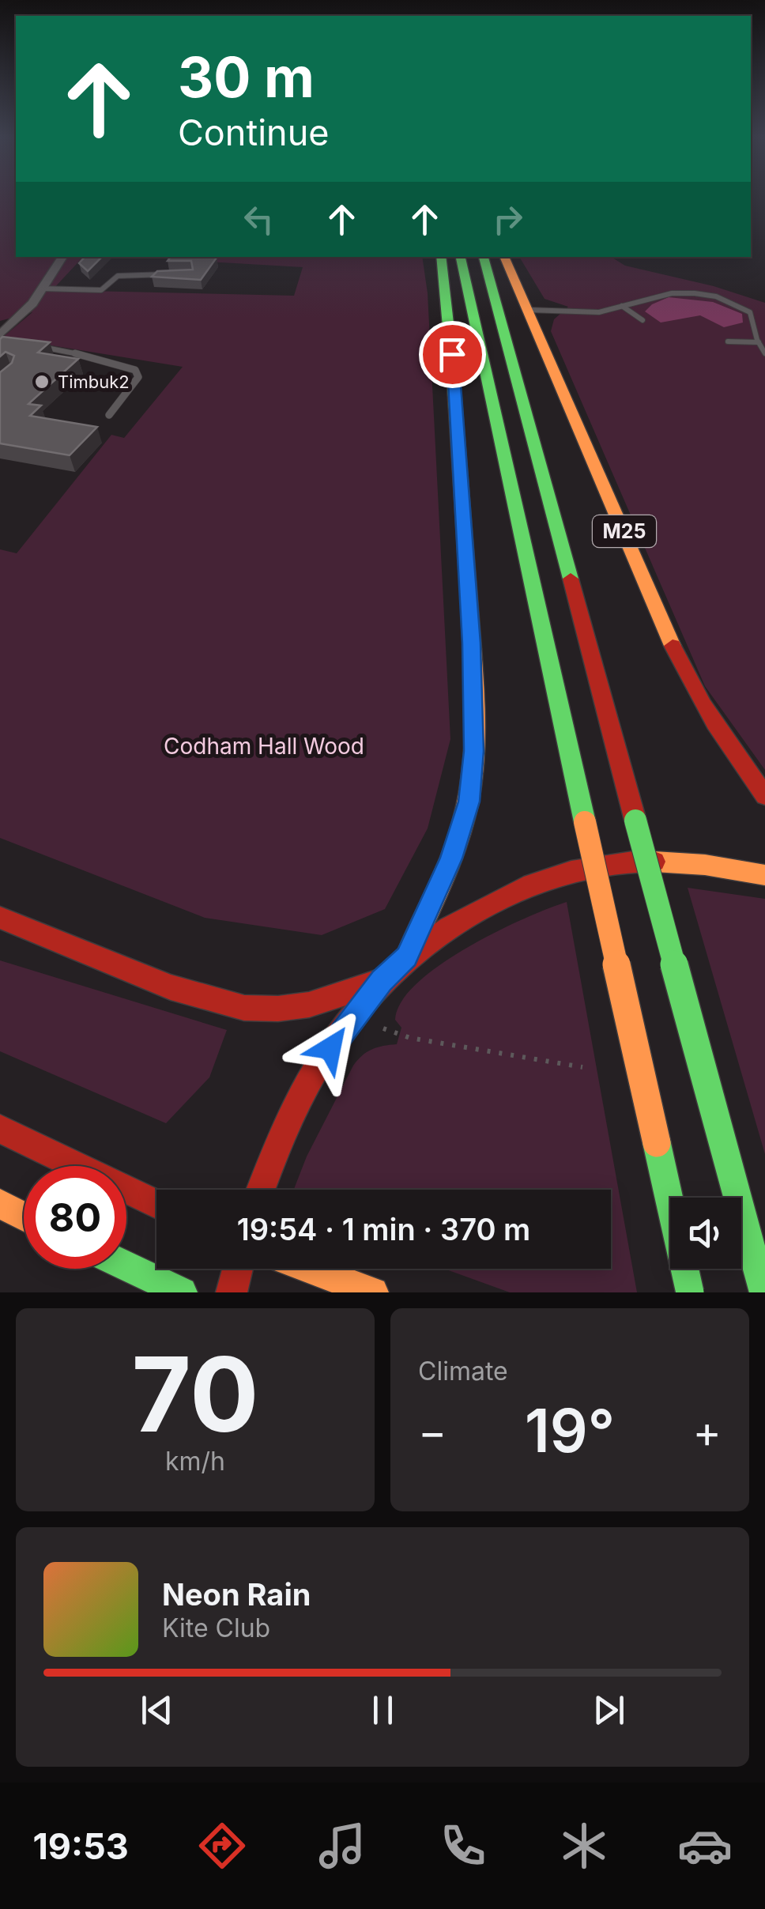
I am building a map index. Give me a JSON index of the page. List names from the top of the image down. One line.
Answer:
{"streets":{"highway":["M25"]},"parks":["Codham Hall Wood"],"places":["Timbuk2"],"page":{"turn":["30 m","Continue"],"limit":"80","trip":"19:54 · 1 min · 370 m","tile":[["70","km/h"],"Climate"],"heat":["−","19°","+"],"song":["Neon Rain","Kite Club"],"tabs":"19:53"}}
